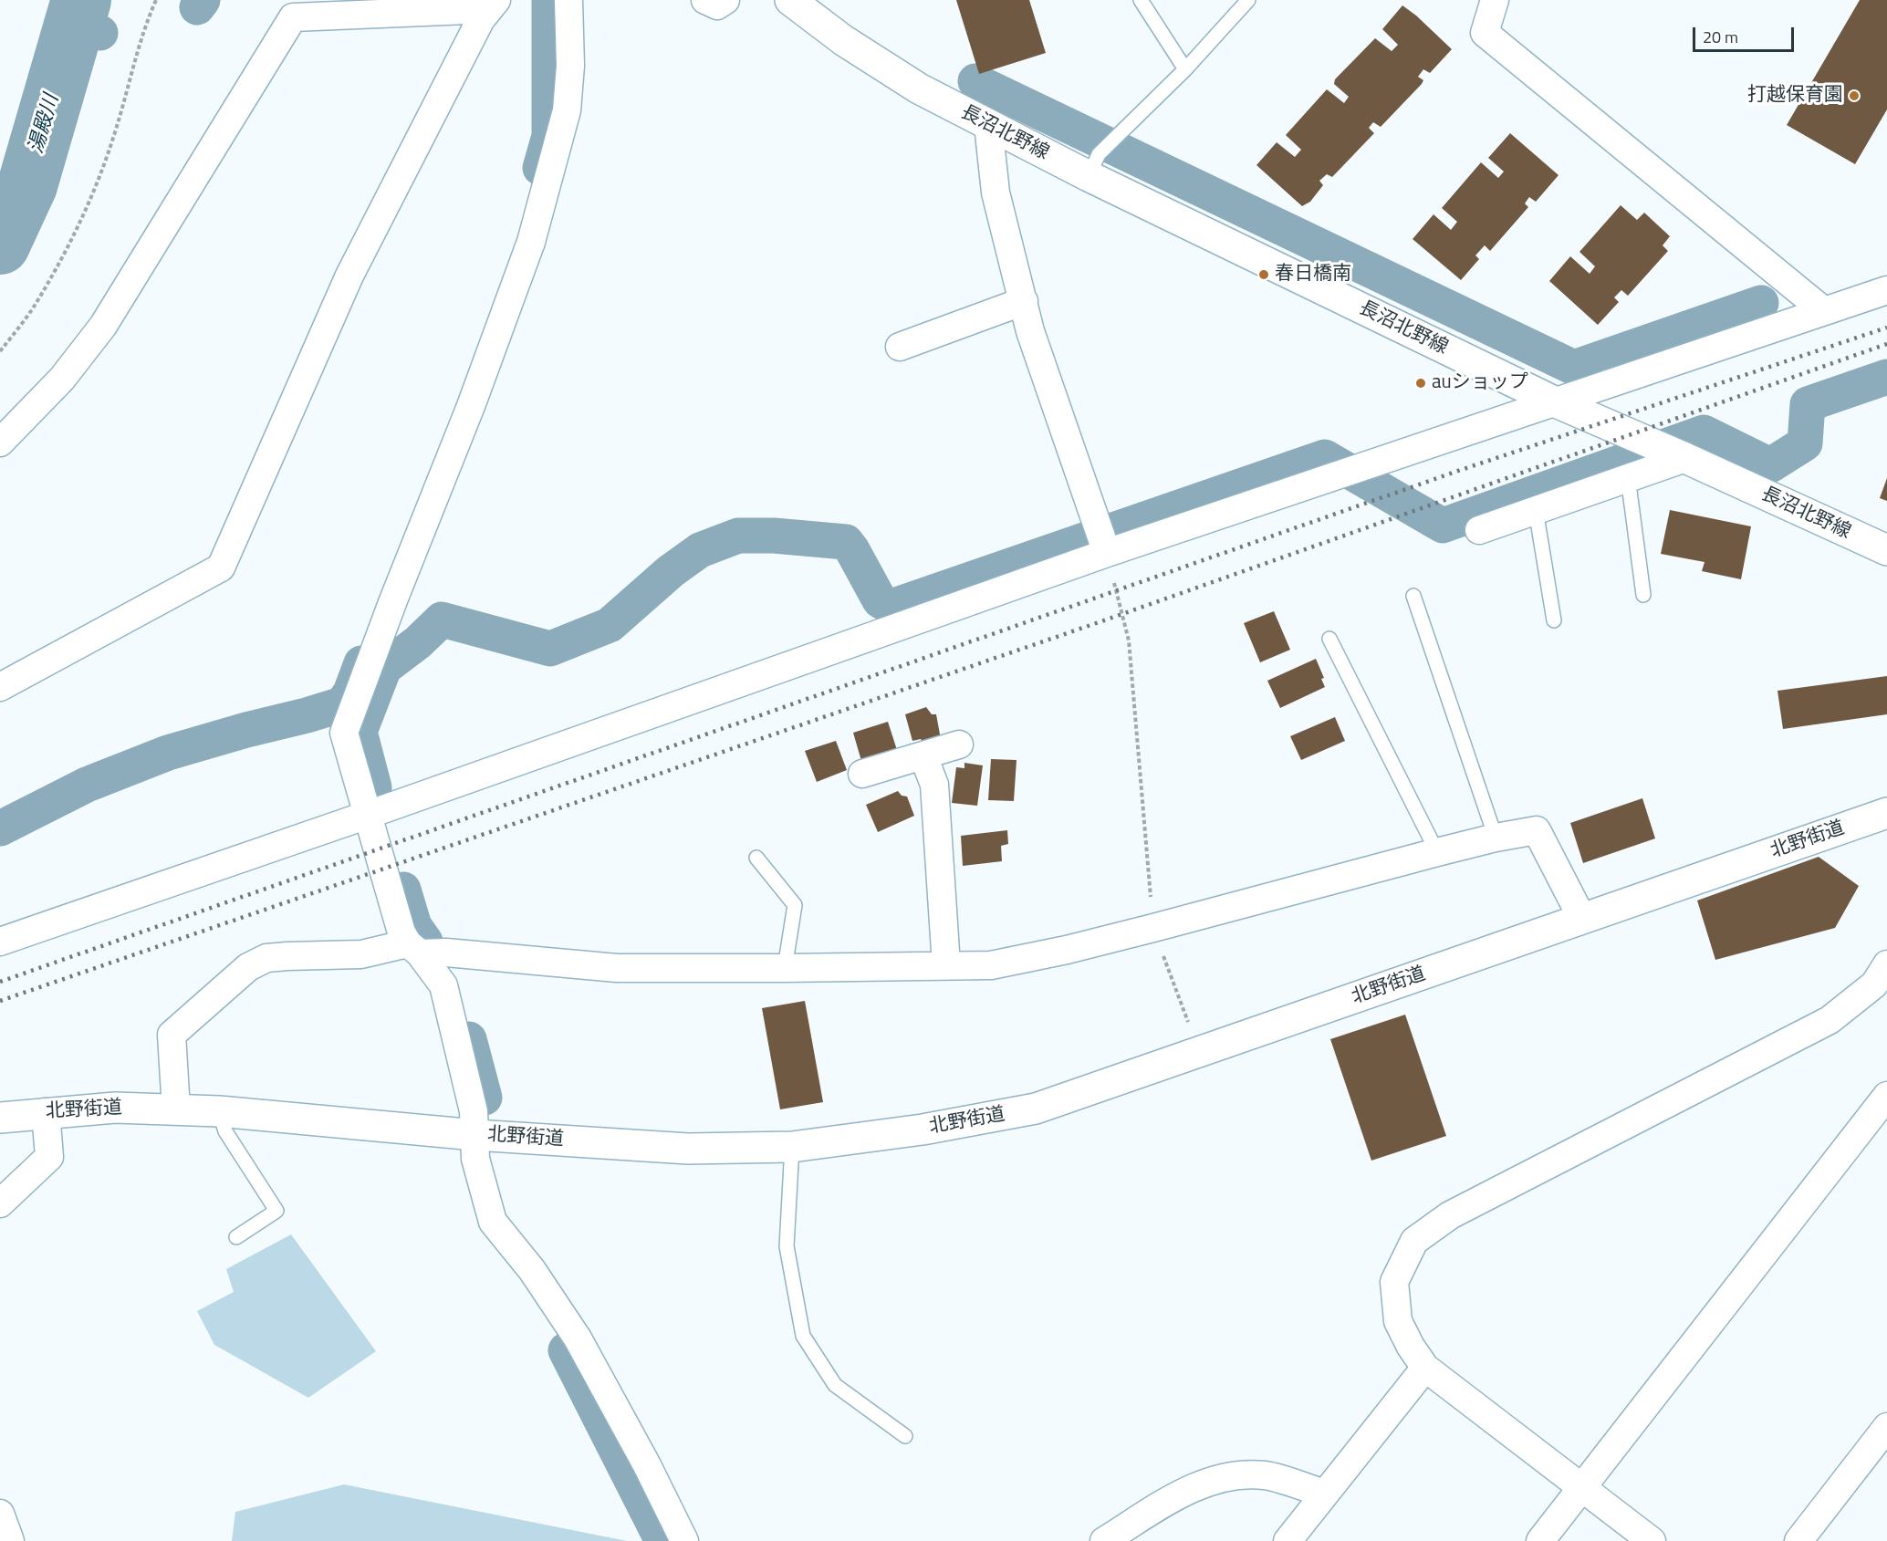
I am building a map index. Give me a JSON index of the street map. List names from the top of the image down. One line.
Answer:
{"streets":{"main road":["長沼北野線","北野街道"]},"water":["湯殿川"],"places":["打越保育園","春日橋南","auショップ"],"scale_bar":"20 m"}
